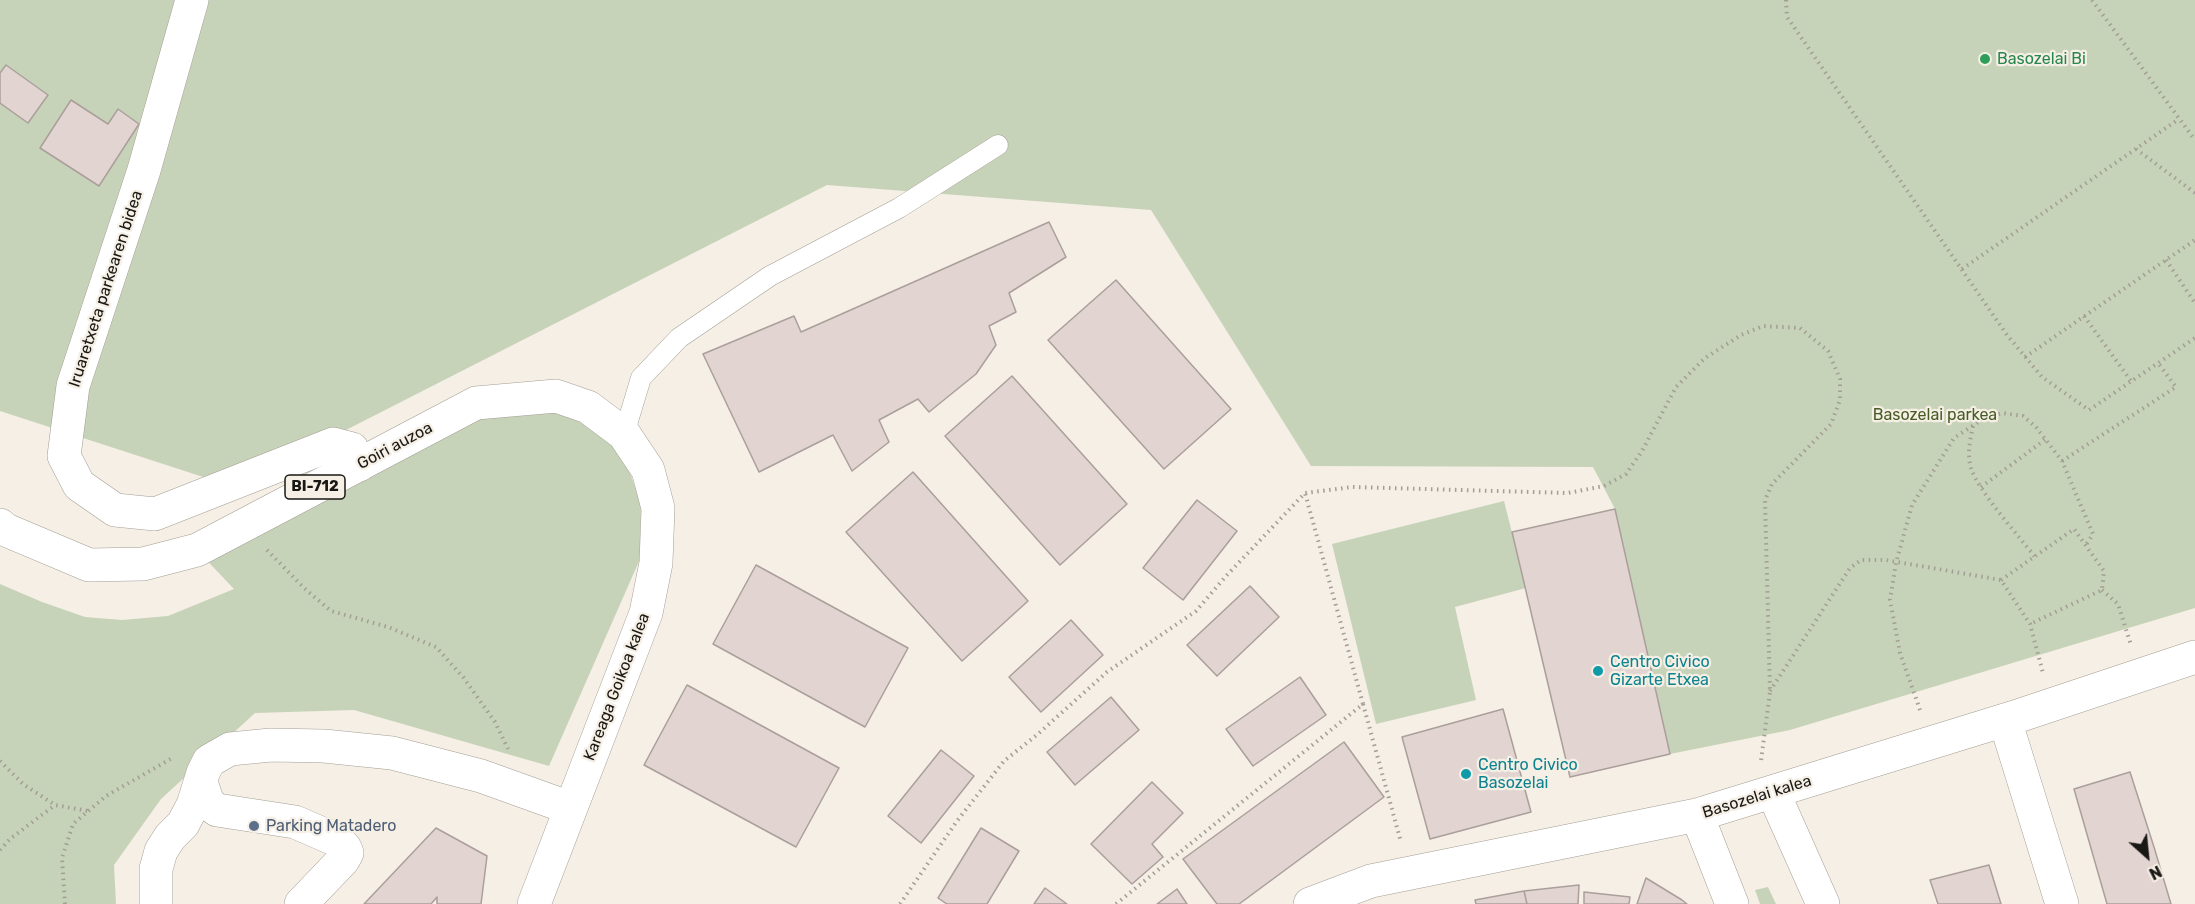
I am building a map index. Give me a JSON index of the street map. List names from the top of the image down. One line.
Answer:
{"streets":{"street":["Iruaretxeta parkearen bidea","Goiri auzoa","BI-712","Kareaga Goikoa kalea","Basozelai kalea"]},"crossings":[["Iruaretxeta parkearen bidea","Goiri auzoa"],["Goiri auzoa","Kareaga Goikoa kalea"]],"parks":["Basozelai parkea"],"places":["Basozelai Bi","Centro Civico Gizarte Etxea","Centro Civico Basozelai","Parking Matadero"],"north":"bottom right"}
